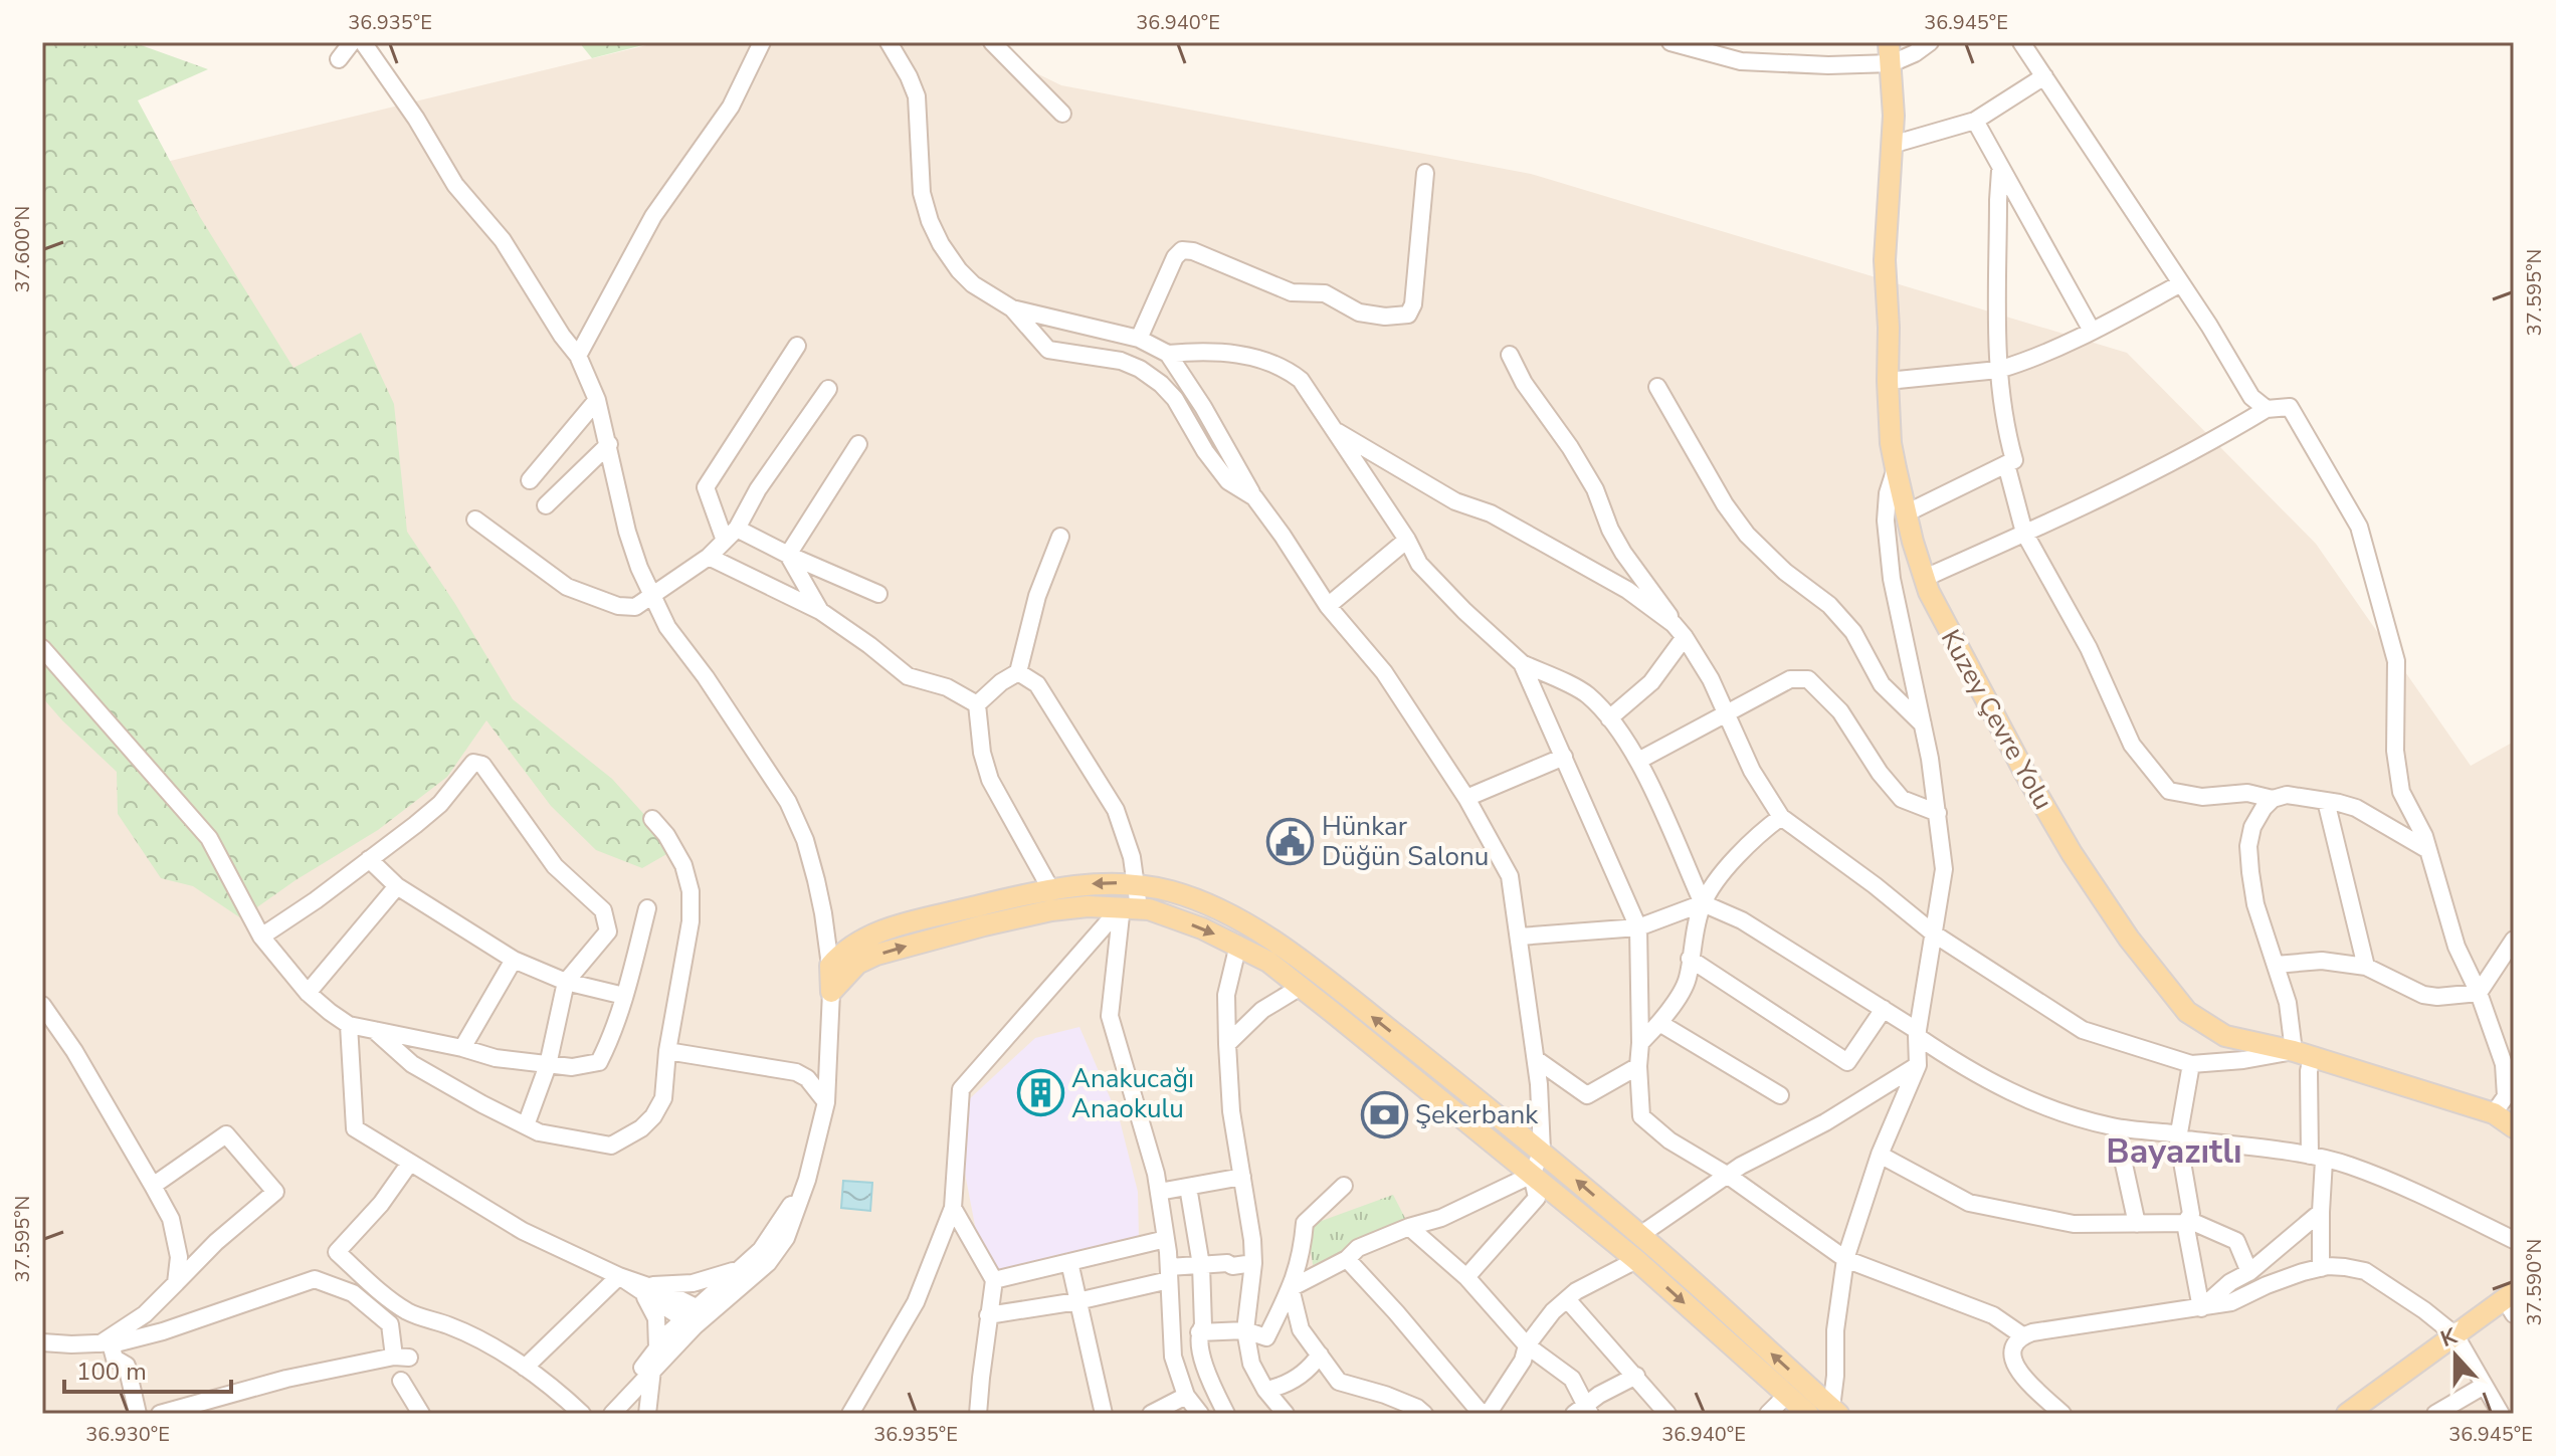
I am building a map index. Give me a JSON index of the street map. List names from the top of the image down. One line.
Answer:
{"streets":{"main road":["Kuzey Çevre Yolu"]},"districts":["Bayazıtlı"],"places":{"public building":["Hünkar Düğün Salonu"],"building":["Anakucağı Anaokulu"],"bank":["Şekerbank"]},"scale_bar":"100 m","north":"top","coordinates":["36.935°E","36.940°E","36.945°E","37.600°N","37.595°N","37.590°N","36.930°E"]}
